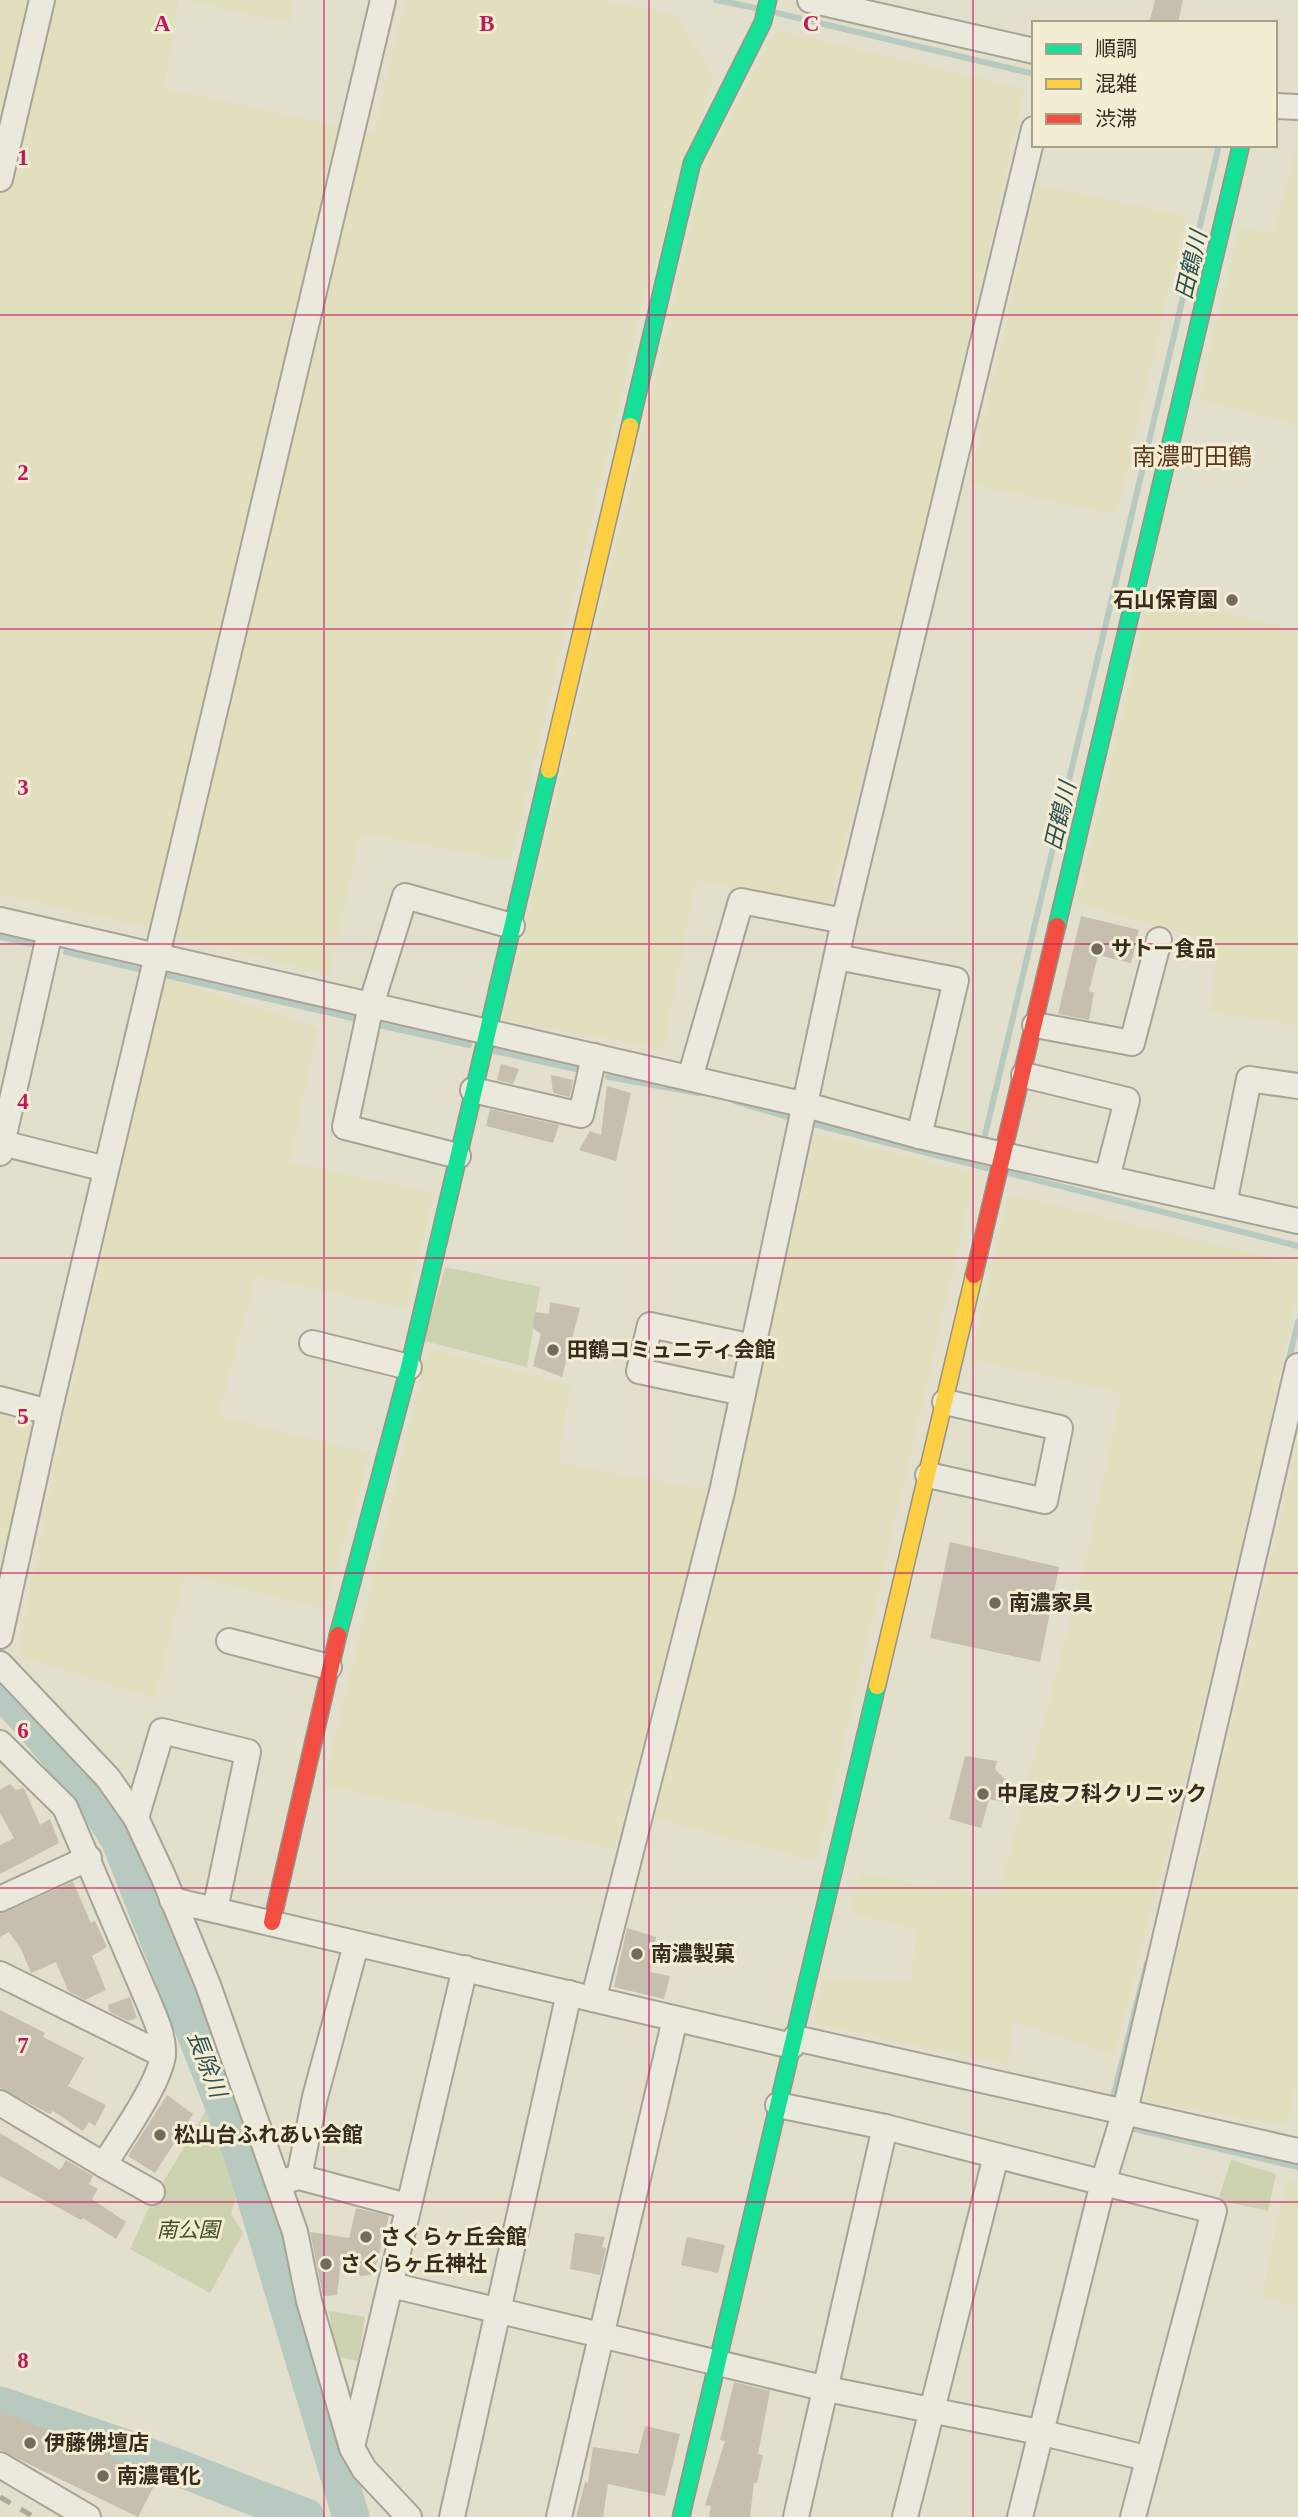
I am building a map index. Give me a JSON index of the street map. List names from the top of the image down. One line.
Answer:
{"districts":["南濃町田鶴"],"water":["田鶴川","長除川"],"parks":["南公園"],"places":["石山保育園","サトー食品","田鶴コミュニティ会館","南濃家具","中尾皮フ科クリニック","南濃製菓","松山台ふれあい会館","さくらヶ丘会館","さくらヶ丘神社","伊藤佛壇店","南濃電化"],"legend":["順調","混雑","渋滞"],"grid":{"columns":["A","B","C"],"rows":["1","2","3","4","5","6","7","8"]}}
